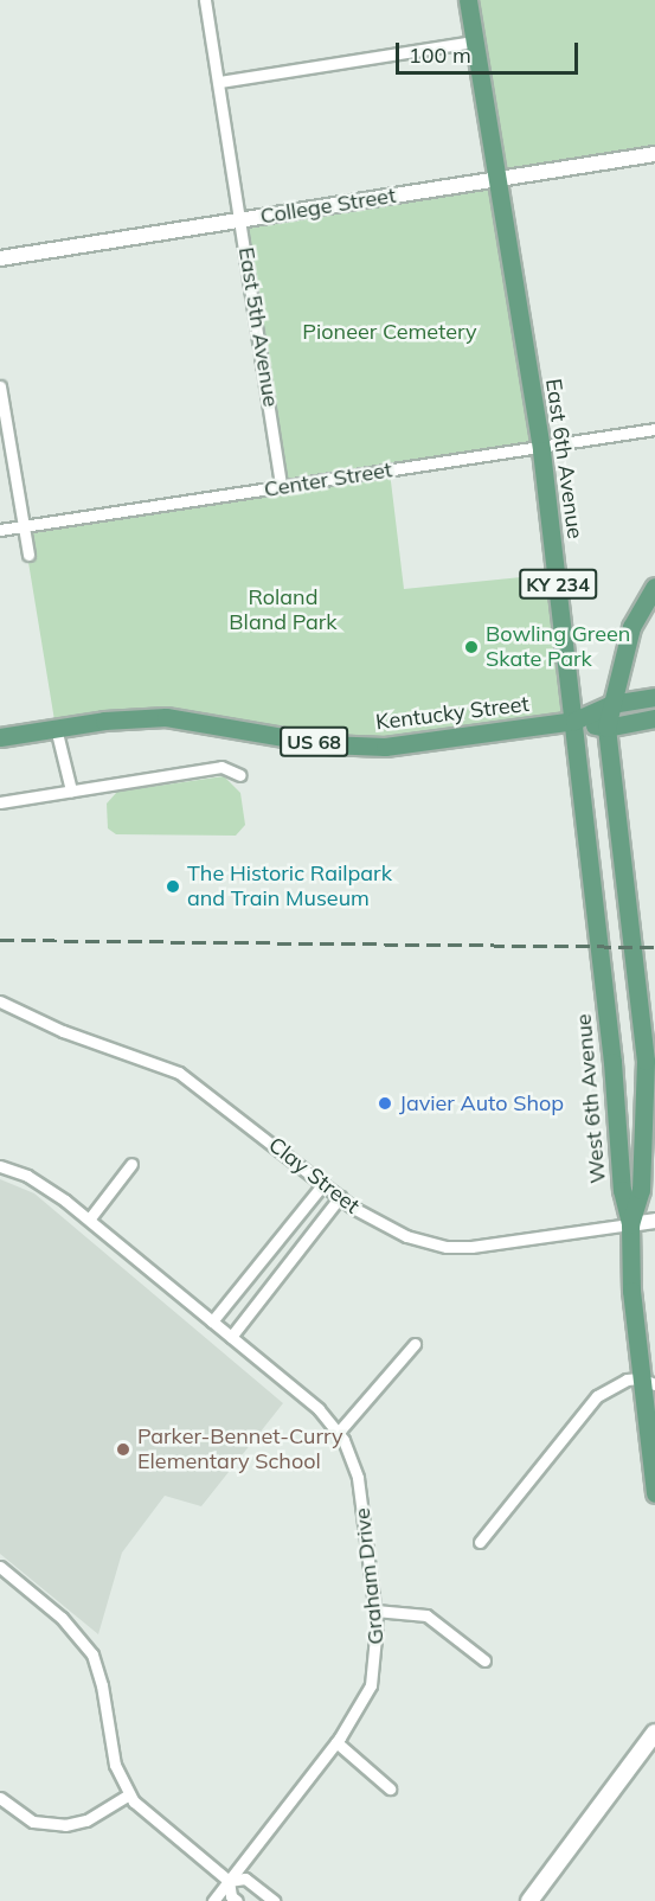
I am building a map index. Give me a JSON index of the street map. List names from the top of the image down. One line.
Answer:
{"streets":{"main road":["East 6th Avenue","KY 234","Kentucky Street","US 68","West 6th Avenue"],"street":["College Street","East 5th Avenue","Center Street","Clay Street","Graham Drive"]},"crossings":[["College Street","East 5th Avenue"],["College Street","East 6th Avenue"],["East 5th Avenue","Center Street"],["East 6th Avenue","Center Street"],["East 6th Avenue","Kentucky Street"],["East 6th Avenue","West 6th Avenue"],["West 6th Avenue","Clay Street"]],"parks":["Pioneer Cemetery","Roland Bland Park"],"places":["Bowling Green Skate Park","The Historic Railpark and Train Museum","Javier Auto Shop","Parker-Bennet-Curry Elementary School"],"scale_bar":"100 m"}
